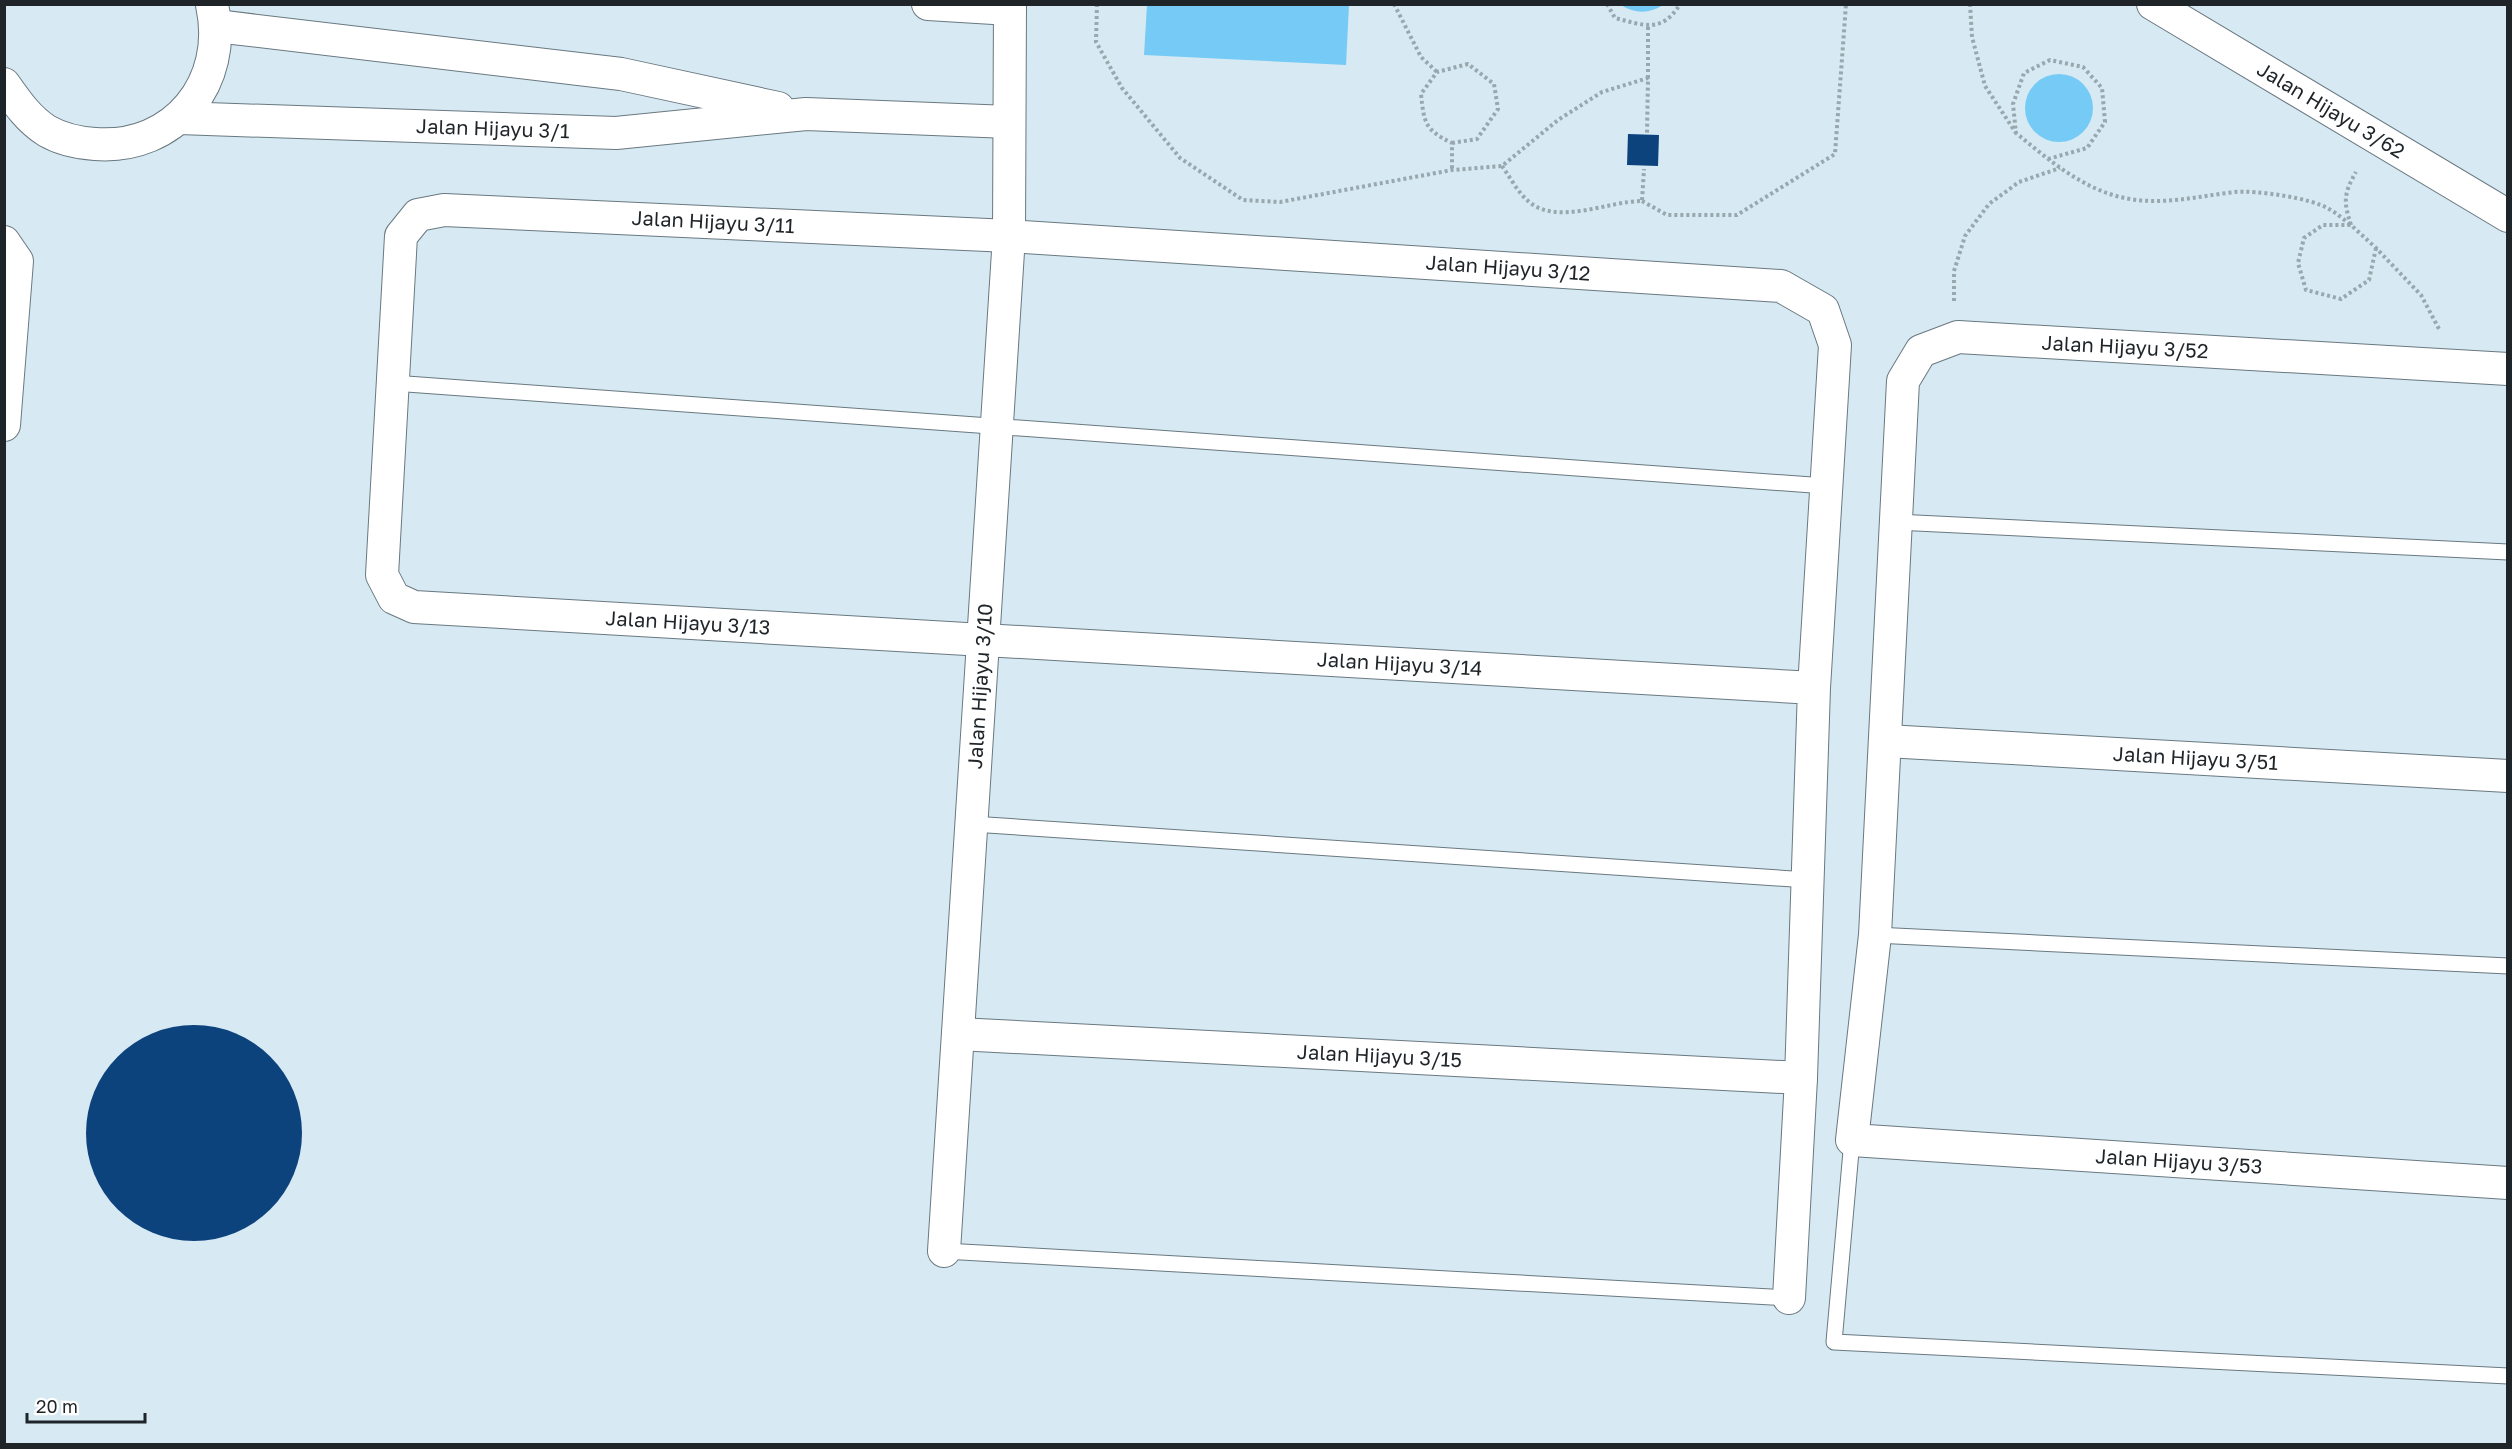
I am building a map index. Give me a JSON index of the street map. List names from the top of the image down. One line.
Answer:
{"streets":{"street":["Jalan Hijayu 3/62","Jalan Hijayu 3/1","Jalan Hijayu 3/11","Jalan Hijayu 3/12","Jalan Hijayu 3/52","Jalan Hijayu 3/13","Jalan Hijayu 3/14","Jalan Hijayu 3/10","Jalan Hijayu 3/51","Jalan Hijayu 3/15","Jalan Hijayu 3/53"]},"crossings":[["Jalan Hijayu 3/1","Jalan Hijayu 3/10"],["Jalan Hijayu 3/11","Jalan Hijayu 3/12"],["Jalan Hijayu 3/11","Jalan Hijayu 3/13"],["Jalan Hijayu 3/11","Jalan Hijayu 3/10"],["Jalan Hijayu 3/12","Jalan Hijayu 3/14"],["Jalan Hijayu 3/12","Jalan Hijayu 3/10"],["Jalan Hijayu 3/12","Jalan Hijayu 3/15"],["Jalan Hijayu 3/52","Jalan Hijayu 3/51"],["Jalan Hijayu 3/52","Jalan Hijayu 3/53"],["Jalan Hijayu 3/13","Jalan Hijayu 3/14"],["Jalan Hijayu 3/13","Jalan Hijayu 3/10"],["Jalan Hijayu 3/14","Jalan Hijayu 3/10"],["Jalan Hijayu 3/10","Jalan Hijayu 3/15"]],"scale_bar":"20 m"}
